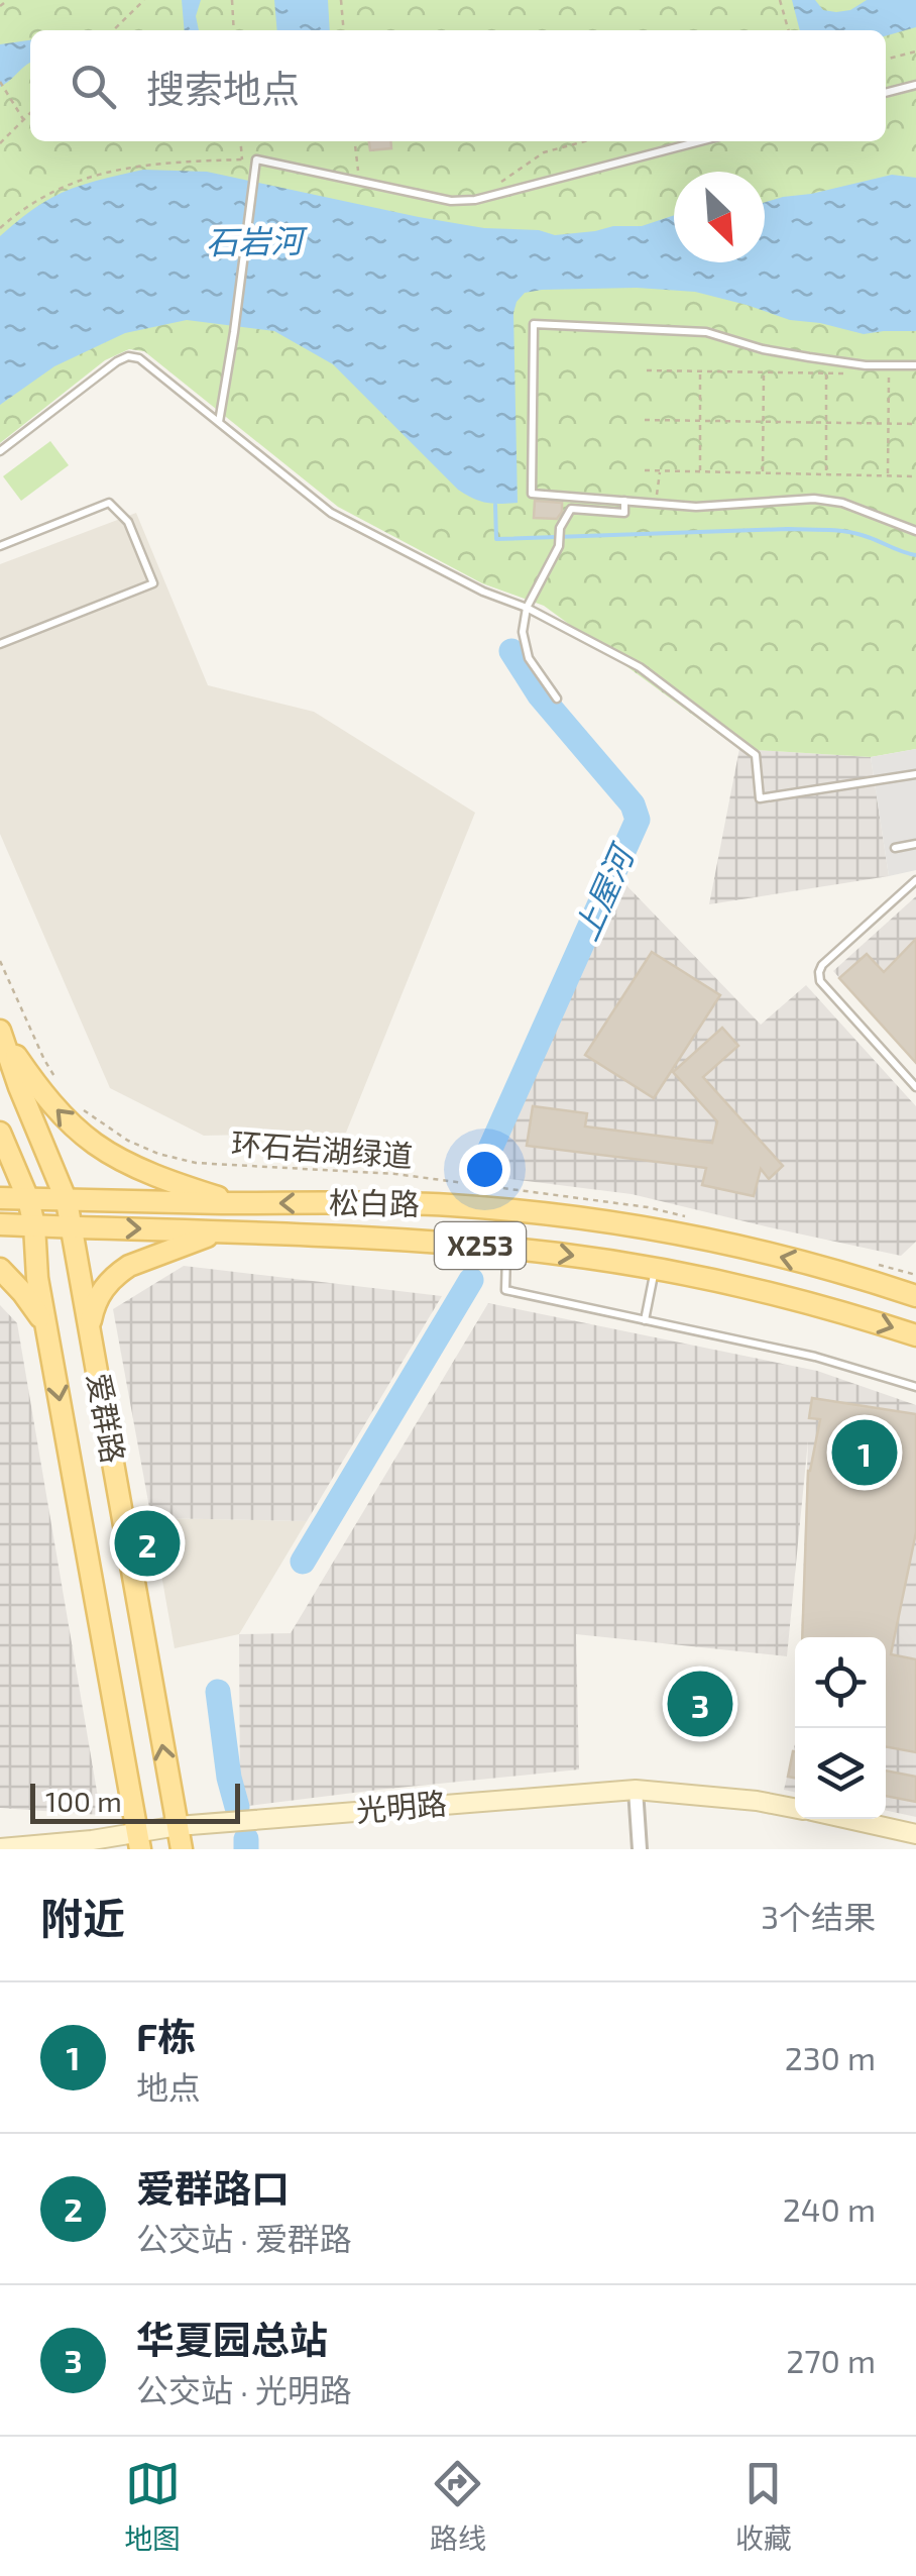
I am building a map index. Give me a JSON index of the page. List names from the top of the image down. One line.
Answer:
{"streets":{"main road":["松白路","X253","爱群路"],"street":["光明路"],"path":["环石岩湖绿道"]},"crossings":[["松白路","爱群路"],["爱群路","光明路"]],"water":["石岩河","上屋河"],"scale_bar":"100 m","north":"bottom right","page":{"search":"搜索地点","pins":["1","2","3"],"scale":"100 m","heading":["附近","3个结果"],"list":[{"mark":"1","name":"F栋","note":"地点","value":"230 m"},{"mark":"2","name":"爱群路口","note":"公交站 · 爱群路","value":"240 m"},{"mark":"3","name":"华夏园总站","note":"公交站 · 光明路","value":"270 m"}],"nav":["地图","路线","收藏"]}}
